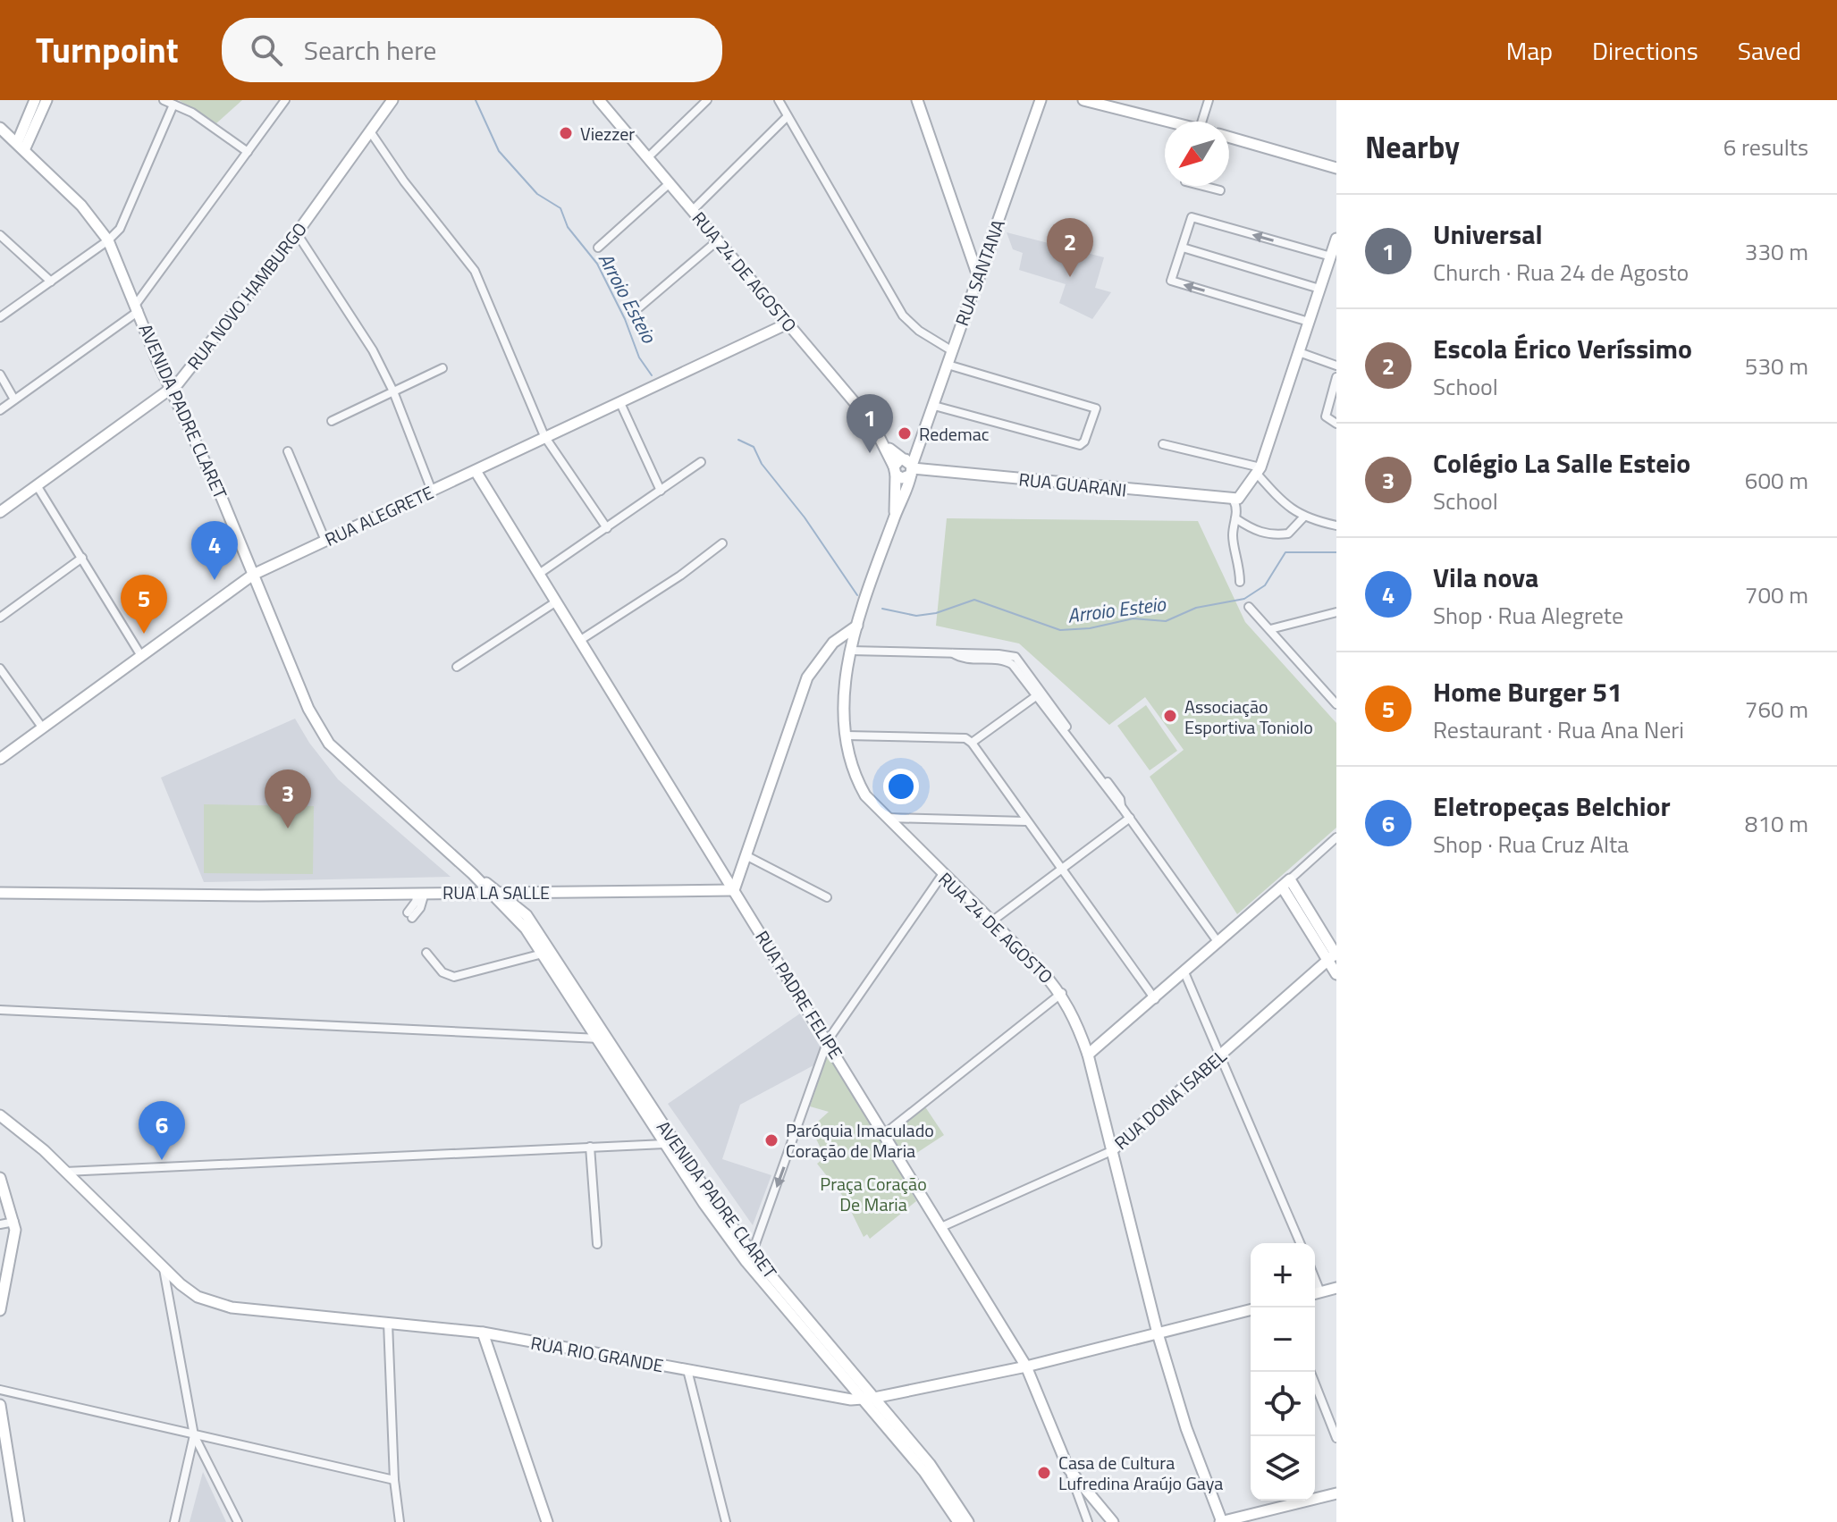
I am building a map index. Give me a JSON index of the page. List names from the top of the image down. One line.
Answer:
{"streets":{"main road":["RUA 24 DE AGOSTO","RUA SANTANA","RUA NOVO HAMBURGO","AVENIDA PADRE CLARET","RUA GUARANI","RUA ALEGRETE","RUA LA SALLE","RUA PADRE FELIPE","RUA DONA ISABEL","RUA RIO GRANDE"]},"crossings":[["RUA 24 DE AGOSTO","RUA SANTANA"],["RUA 24 DE AGOSTO","RUA GUARANI"],["RUA 24 DE AGOSTO","RUA ALEGRETE"],["RUA 24 DE AGOSTO","RUA DONA ISABEL"],["RUA 24 DE AGOSTO","RUA RIO GRANDE"],["RUA SANTANA","RUA GUARANI"],["RUA NOVO HAMBURGO","AVENIDA PADRE CLARET"],["AVENIDA PADRE CLARET","RUA ALEGRETE"],["AVENIDA PADRE CLARET","RUA LA SALLE"],["AVENIDA PADRE CLARET","RUA RIO GRANDE"],["RUA ALEGRETE","RUA PADRE FELIPE"],["RUA LA SALLE","RUA PADRE FELIPE"],["RUA PADRE FELIPE","RUA DONA ISABEL"],["RUA PADRE FELIPE","RUA RIO GRANDE"]],"water":["Arroio Esteio"],"parks":["Praça Coração De Maria"],"places":["Viezzer","Redemac","Associação Esportiva Toniolo","Paróquia Imaculado Coração de Maria","Casa de Cultura Lufredina Araújo Gaya"],"north":"bottom left","page":{"header":"Turnpoint","search":"Search here","nav":["Map","Directions","Saved"],"heading":["Nearby","6 results"],"list":[{"mark":"1","name":"Universal","note":"Church · Rua 24 de Agosto","value":"330 m"},{"mark":"2","name":"Escola Érico Veríssimo","note":"School","value":"530 m"},{"mark":"3","name":"Colégio La Salle Esteio","note":"School","value":"600 m"},{"mark":"4","name":"Vila nova","note":"Shop · Rua Alegrete","value":"700 m"},{"mark":"5","name":"Home Burger 51","note":"Restaurant · Rua Ana Neri","value":"760 m"},{"mark":"6","name":"Eletropeças Belchior","note":"Shop · Rua Cruz Alta","value":"810 m"}],"pins":["2","1","4","5","3","6"],"map_buttons":["+","−"]}}
